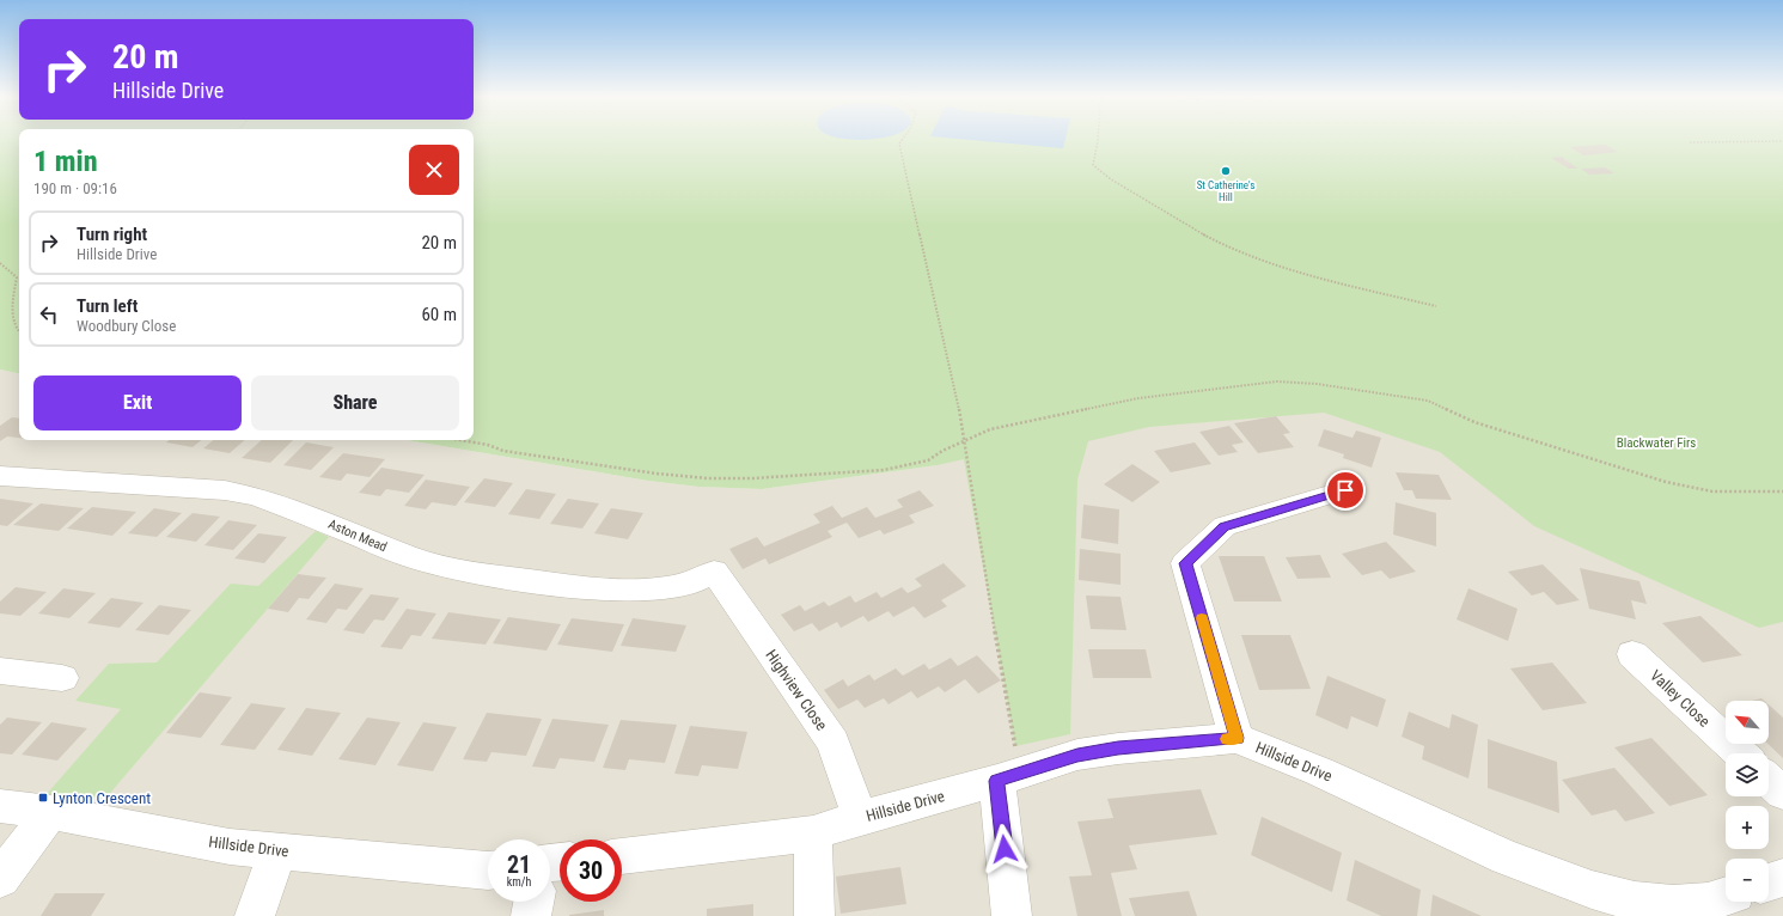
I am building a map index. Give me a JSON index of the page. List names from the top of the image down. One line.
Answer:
{"streets":{"street":["Aston Mead","Highview Close","Valley Close","Hillside Drive"]},"crossings":[["Aston Mead","Highview Close"],["Highview Close","Hillside Drive"]],"parks":["Blackwater Firs"],"places":{"other":["St Catherine's Hill"],"transit":["Lynton Crescent"]},"north":"top left","page":{"turn":["20 m","Hillside Drive"],"heading":["1 min","190 m · 09:16"],"list":[{"name":"Turn right","note":"Hillside Drive","value":"20 m"},{"name":"Turn left","note":"Woodbury Close","value":"60 m"}],"buttons":["Exit","Share"],"map_buttons":["+","−"],"speed":"21 km/h","limit":"30"}}
